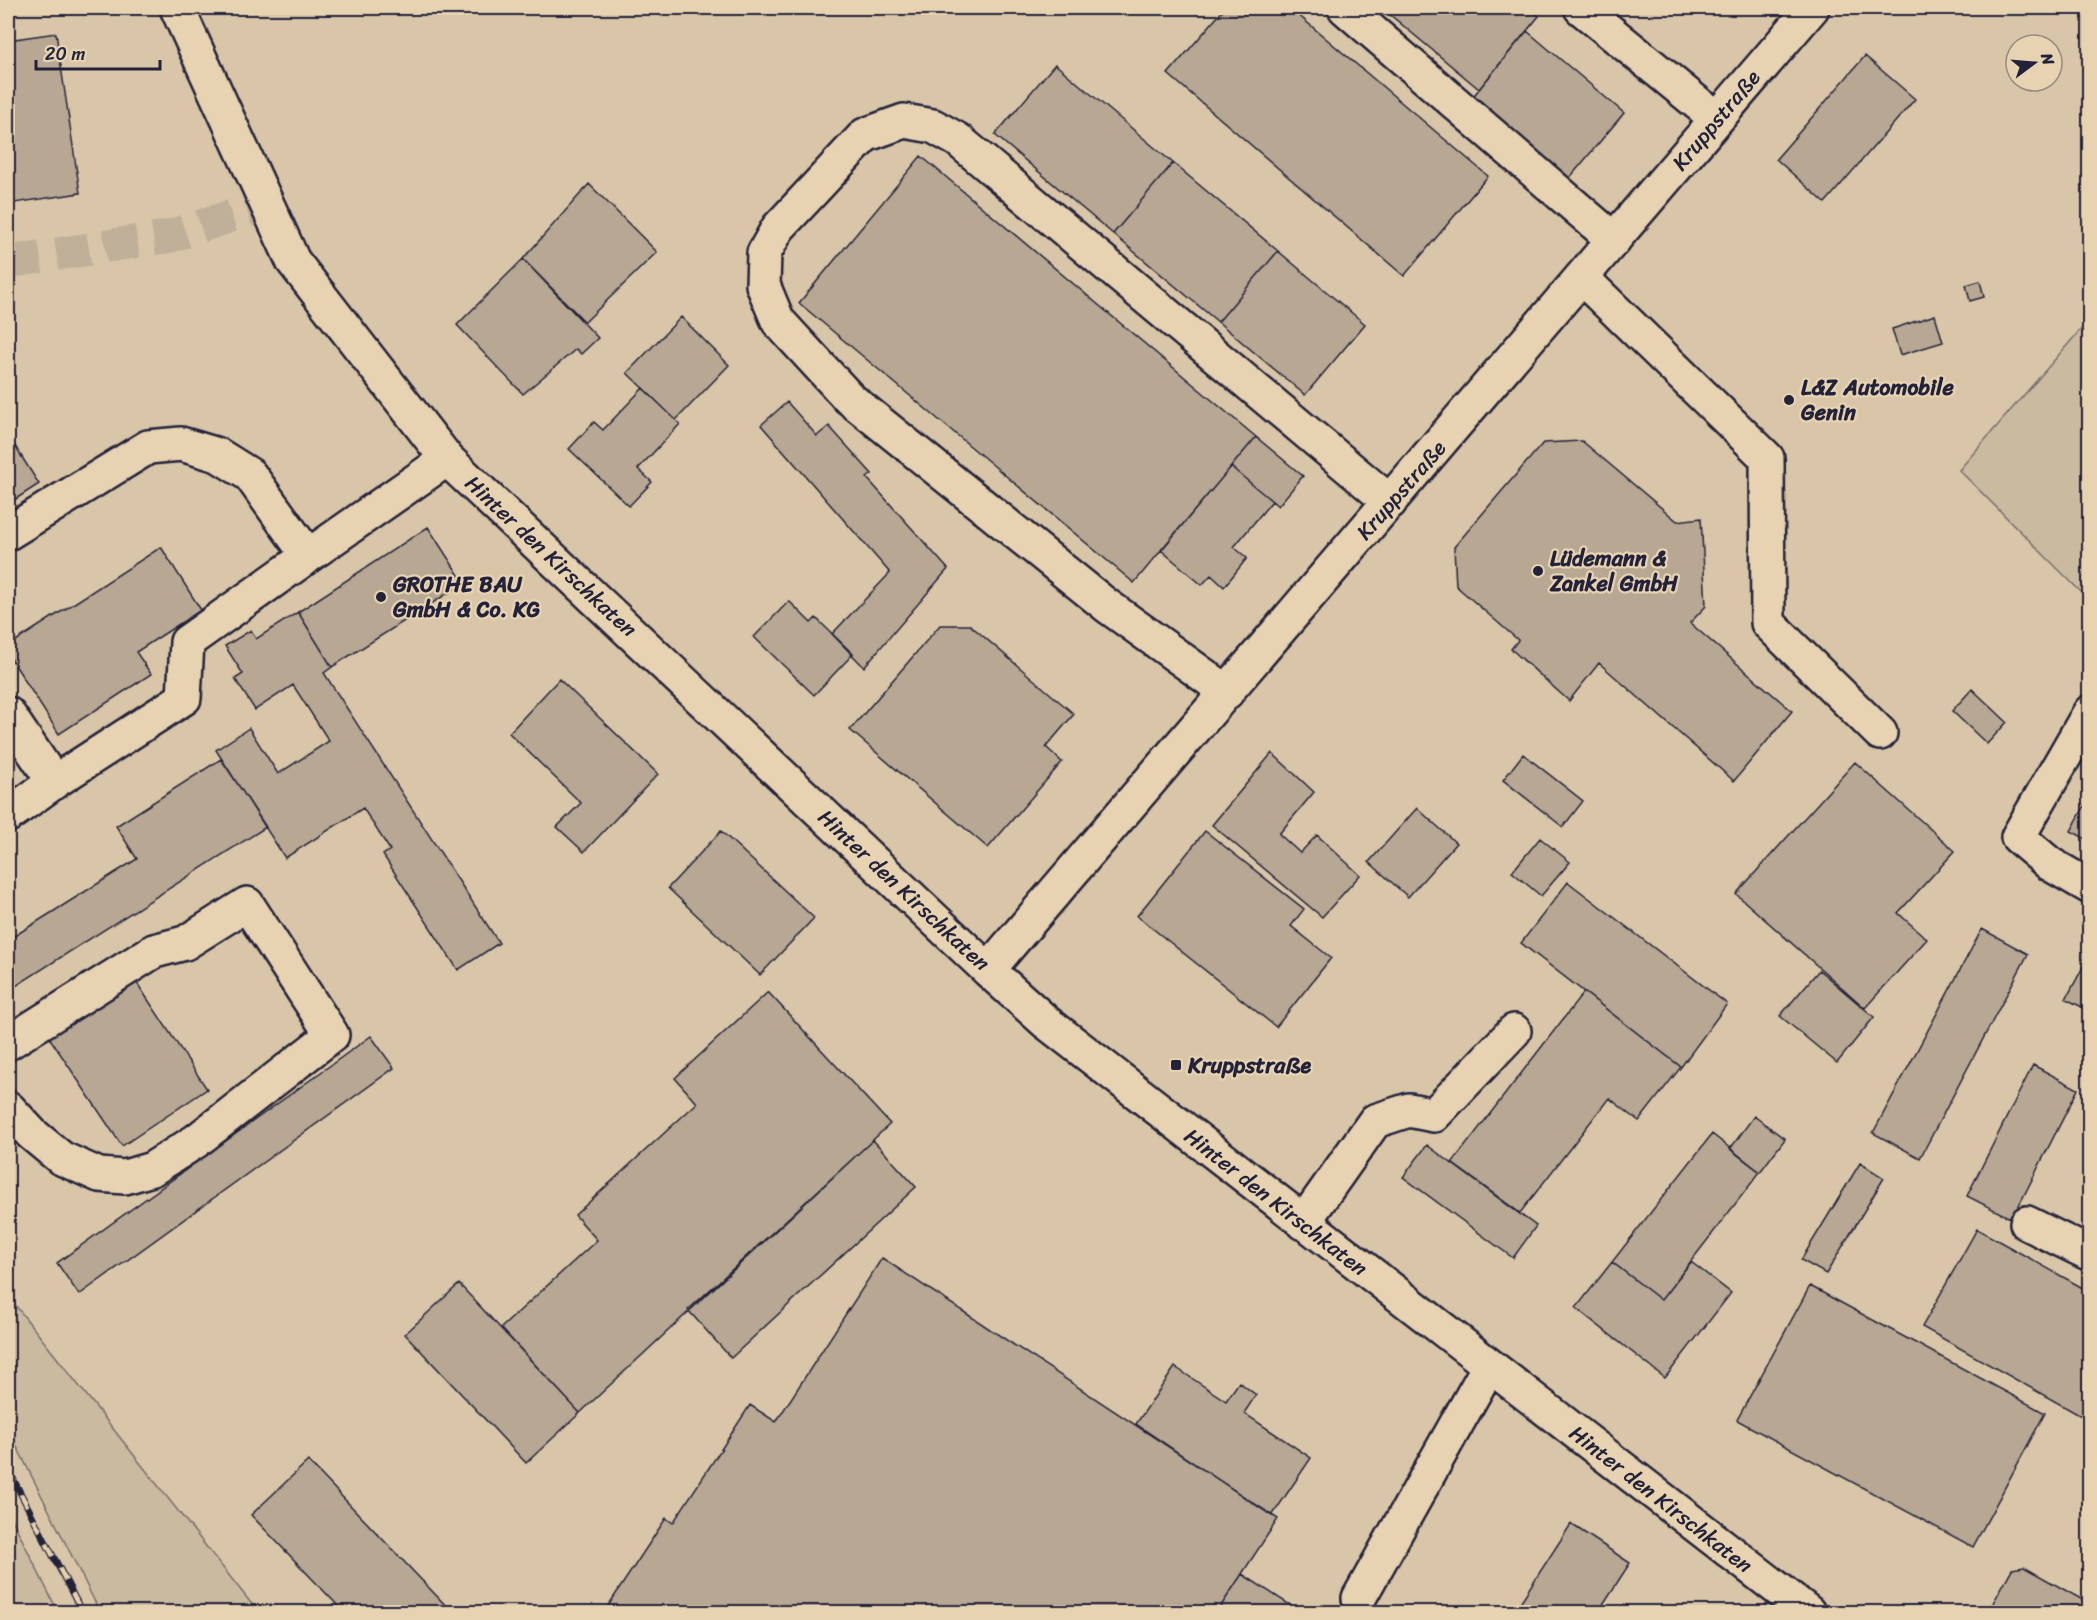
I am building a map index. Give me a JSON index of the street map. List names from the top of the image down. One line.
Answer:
{"streets":{"street":["Kruppstraße","Hinter den Kirschkaten"]},"crossings":[["Kruppstraße","Hinter den Kirschkaten"]],"places":{"other":["L&Z Automobile Genin","Lüdemann & Zankel GmbH","GROTHE BAU GmbH & Co. KG"],"transit":["Kruppstraße"]},"scale_bar":"20 m","north":"right"}
